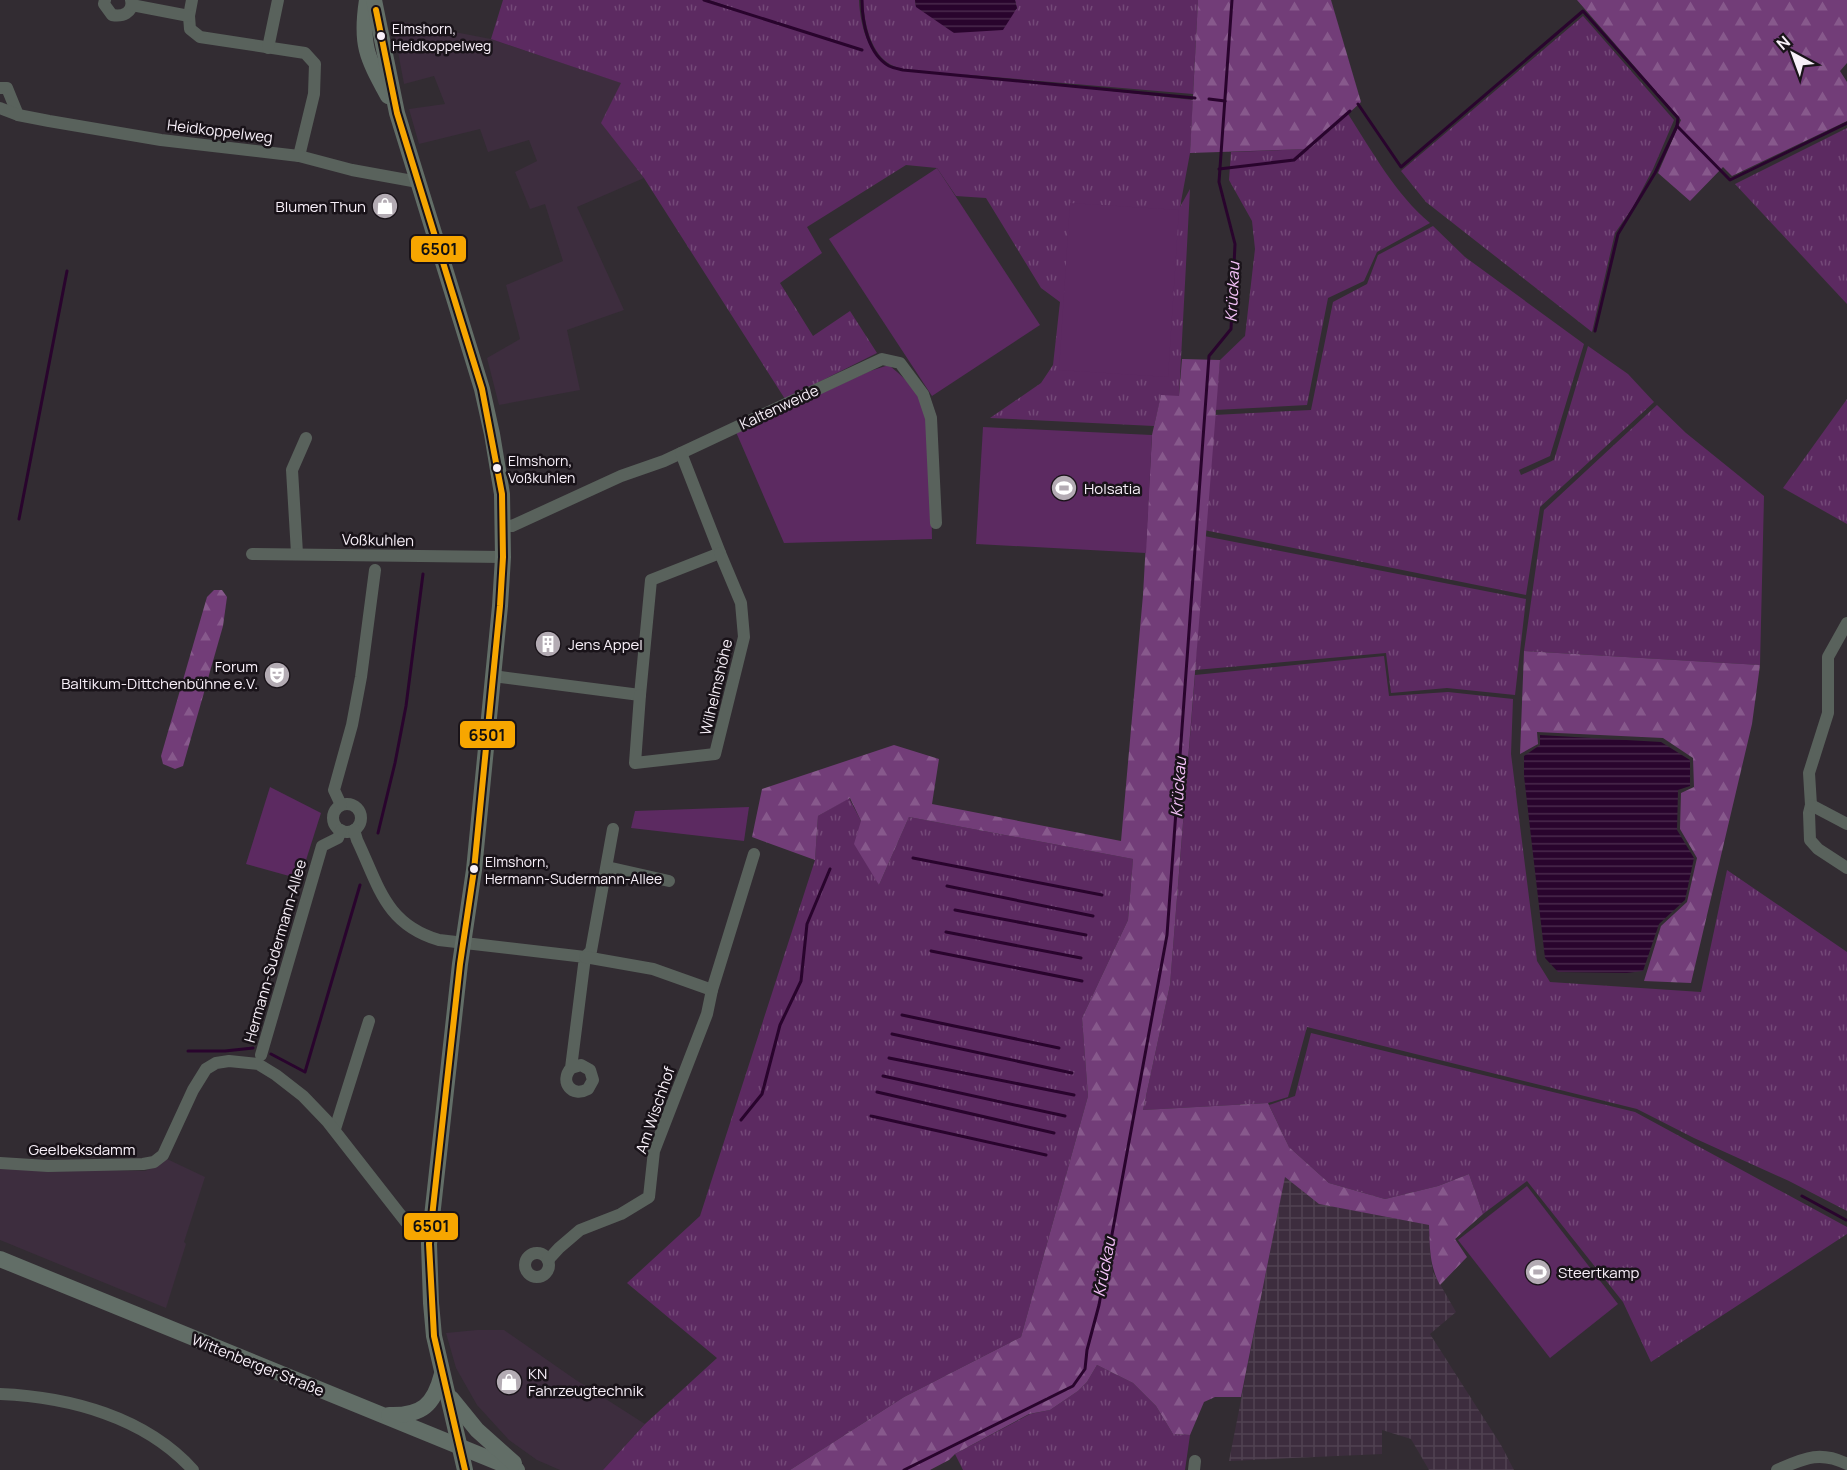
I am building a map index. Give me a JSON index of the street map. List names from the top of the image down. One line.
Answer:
{"streets":{"main road":["Wittenberger Straße"],"street":["Heidkoppelweg","Kaltenweide","Voßkuhlen","Wilhelmshöhe","Hermann-Sudermann-Allee","Am Wischhof","Geelbeksdamm"]},"crossings":[["Kaltenweide","Wilhelmshöhe"]],"water":["Krückau"],"places":{"other":["Elmshorn, Heidkoppelweg","Elmshorn, Voßkuhlen","Elmshorn, Hermann-Sudermann-Allee"],"shop":["Blumen Thun","KN Fahrzeugtechnik"],"sports":["Holsatia","Steertkamp"],"building":["Jens Appel"],"theatre":["Forum Baltikum-Dittchenbühne e.V."]},"lines":["transit line 6501"],"north":"top left"}
